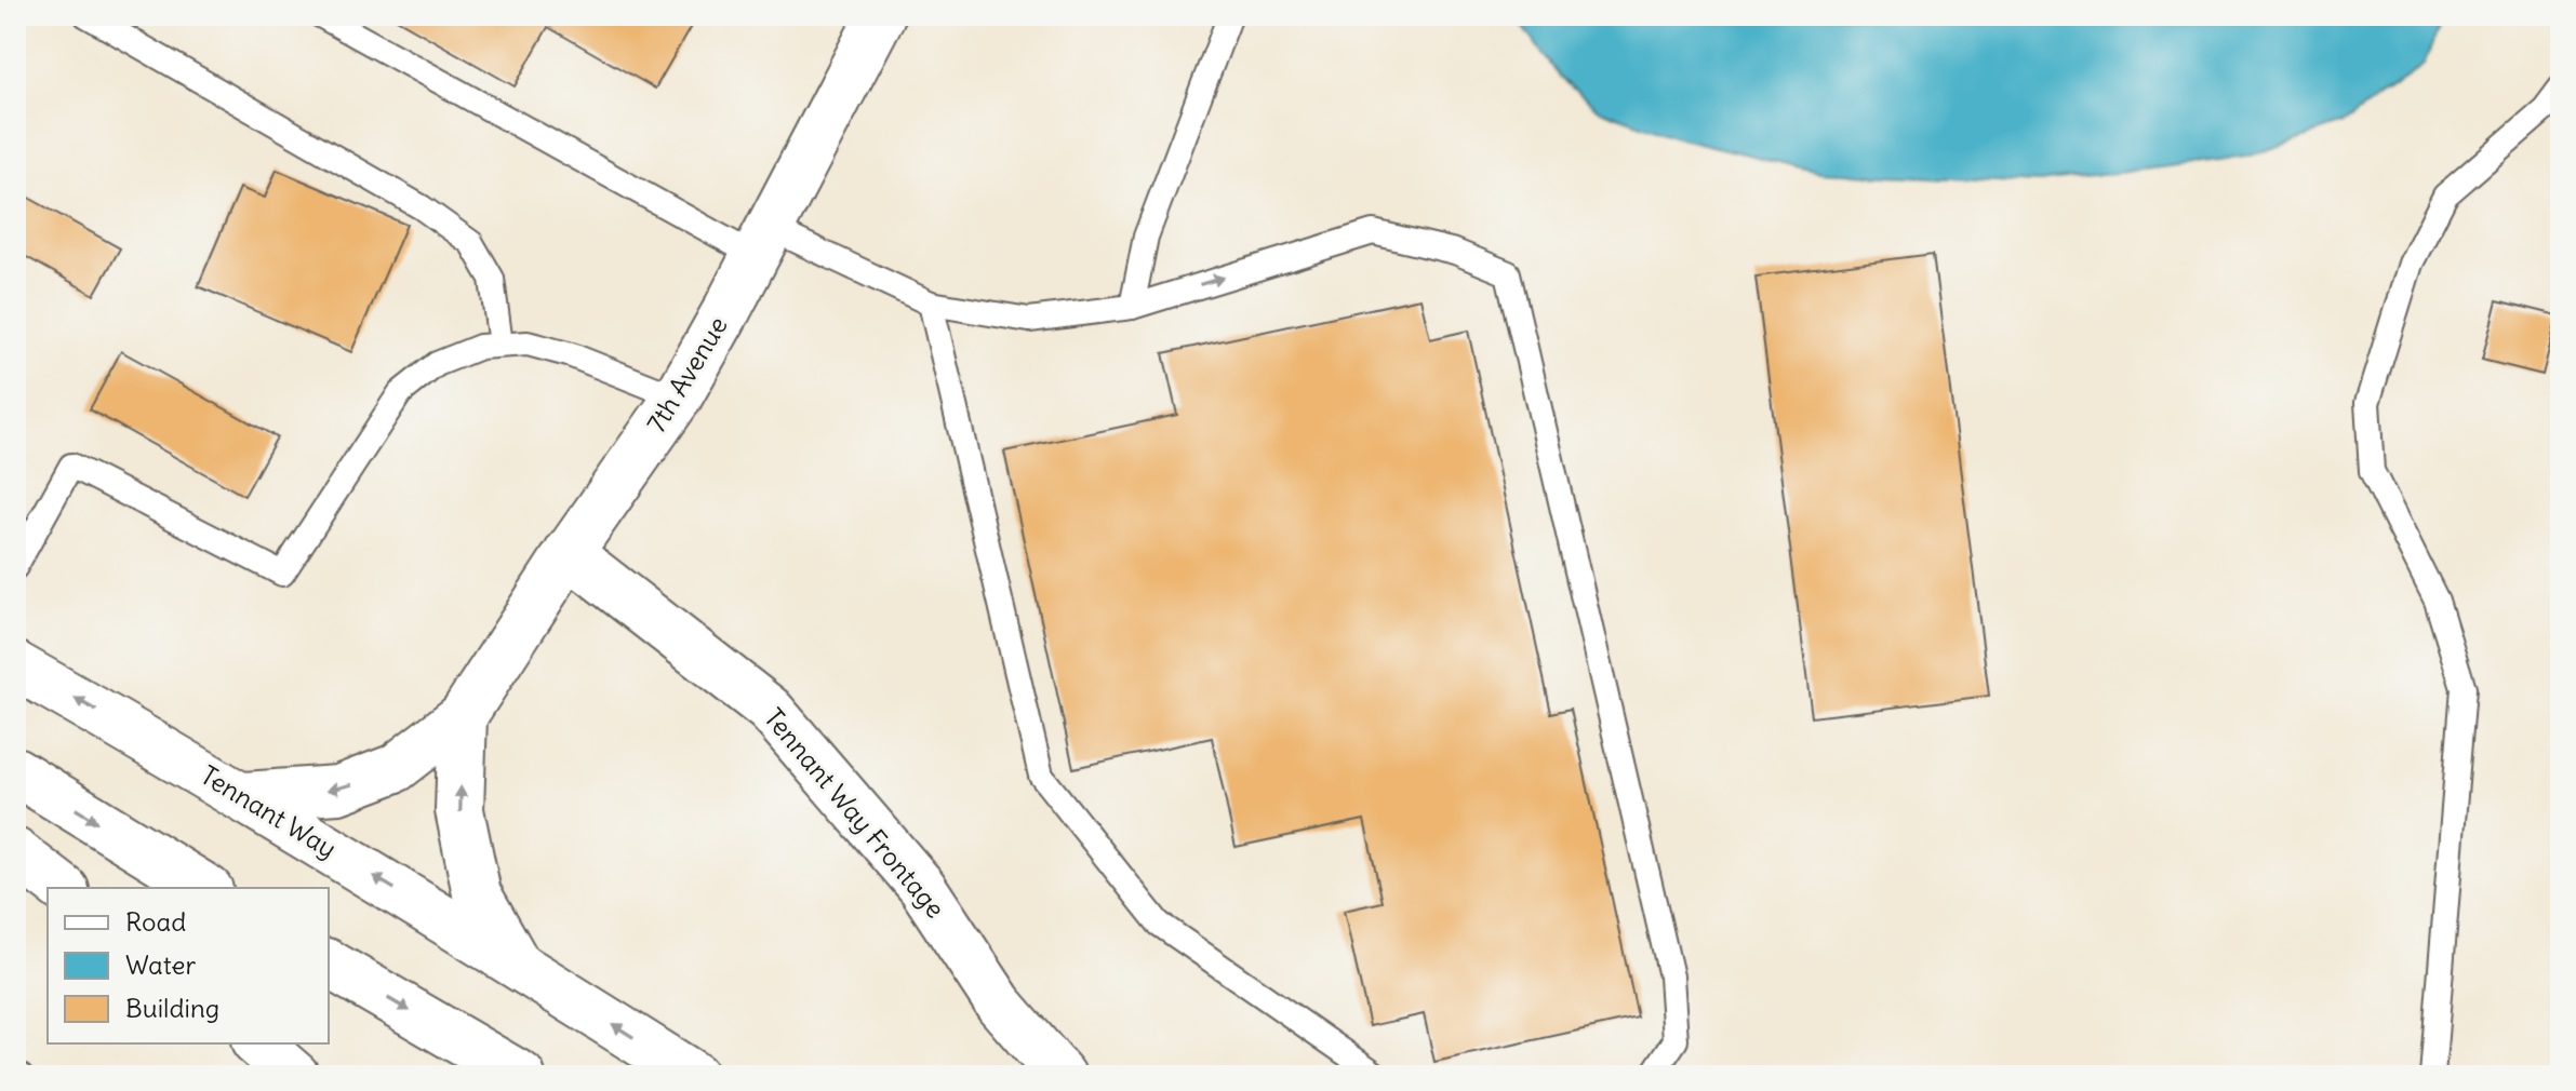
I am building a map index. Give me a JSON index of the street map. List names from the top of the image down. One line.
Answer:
{"streets":{"main road":["7th Avenue","Tennant Way","Tennant Way Frontage"]},"crossings":[["7th Avenue","Tennant Way Frontage"]],"legend":["Road","Water","Building"]}
